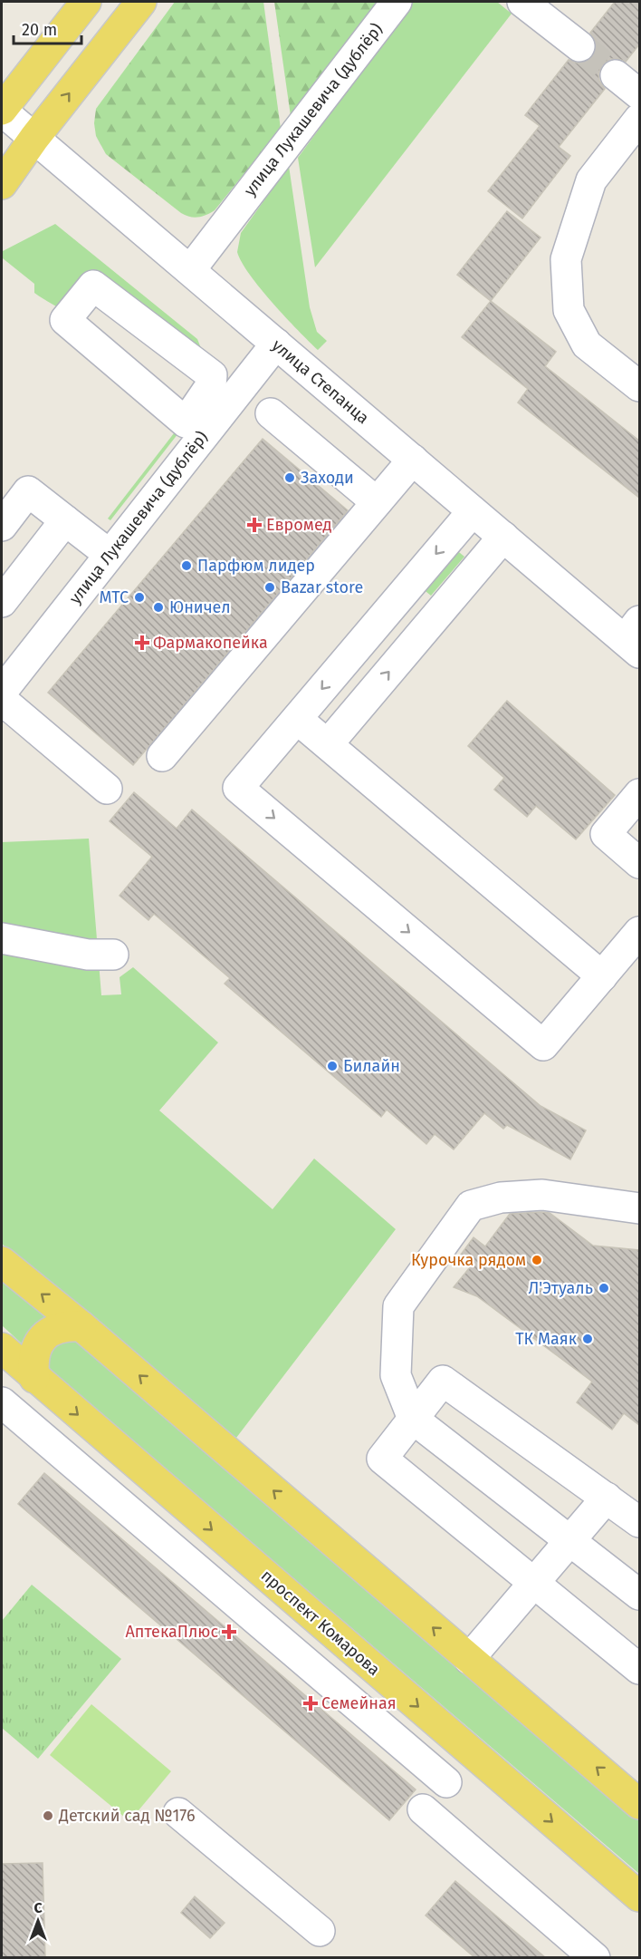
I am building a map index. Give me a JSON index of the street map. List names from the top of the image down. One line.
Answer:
{"streets":{"main road":["проспект Комарова"],"street":["улица Лукашевича (дублёр)","улица Степанца"]},"crossings":[["улица Лукашевича (дублёр)","улица Степанца"]],"places":{"other":["Заходи","Парфюм лидер","Bazar store","МТС","Юничел","Билайн","Курочка рядом","Л'Этуаль","ТК Маяк","Детский сад №176"],"health":["Евромед","Фармакопейка","АптекаПлюс","Семейная"]},"scale_bar":"20 m","north":"top"}
